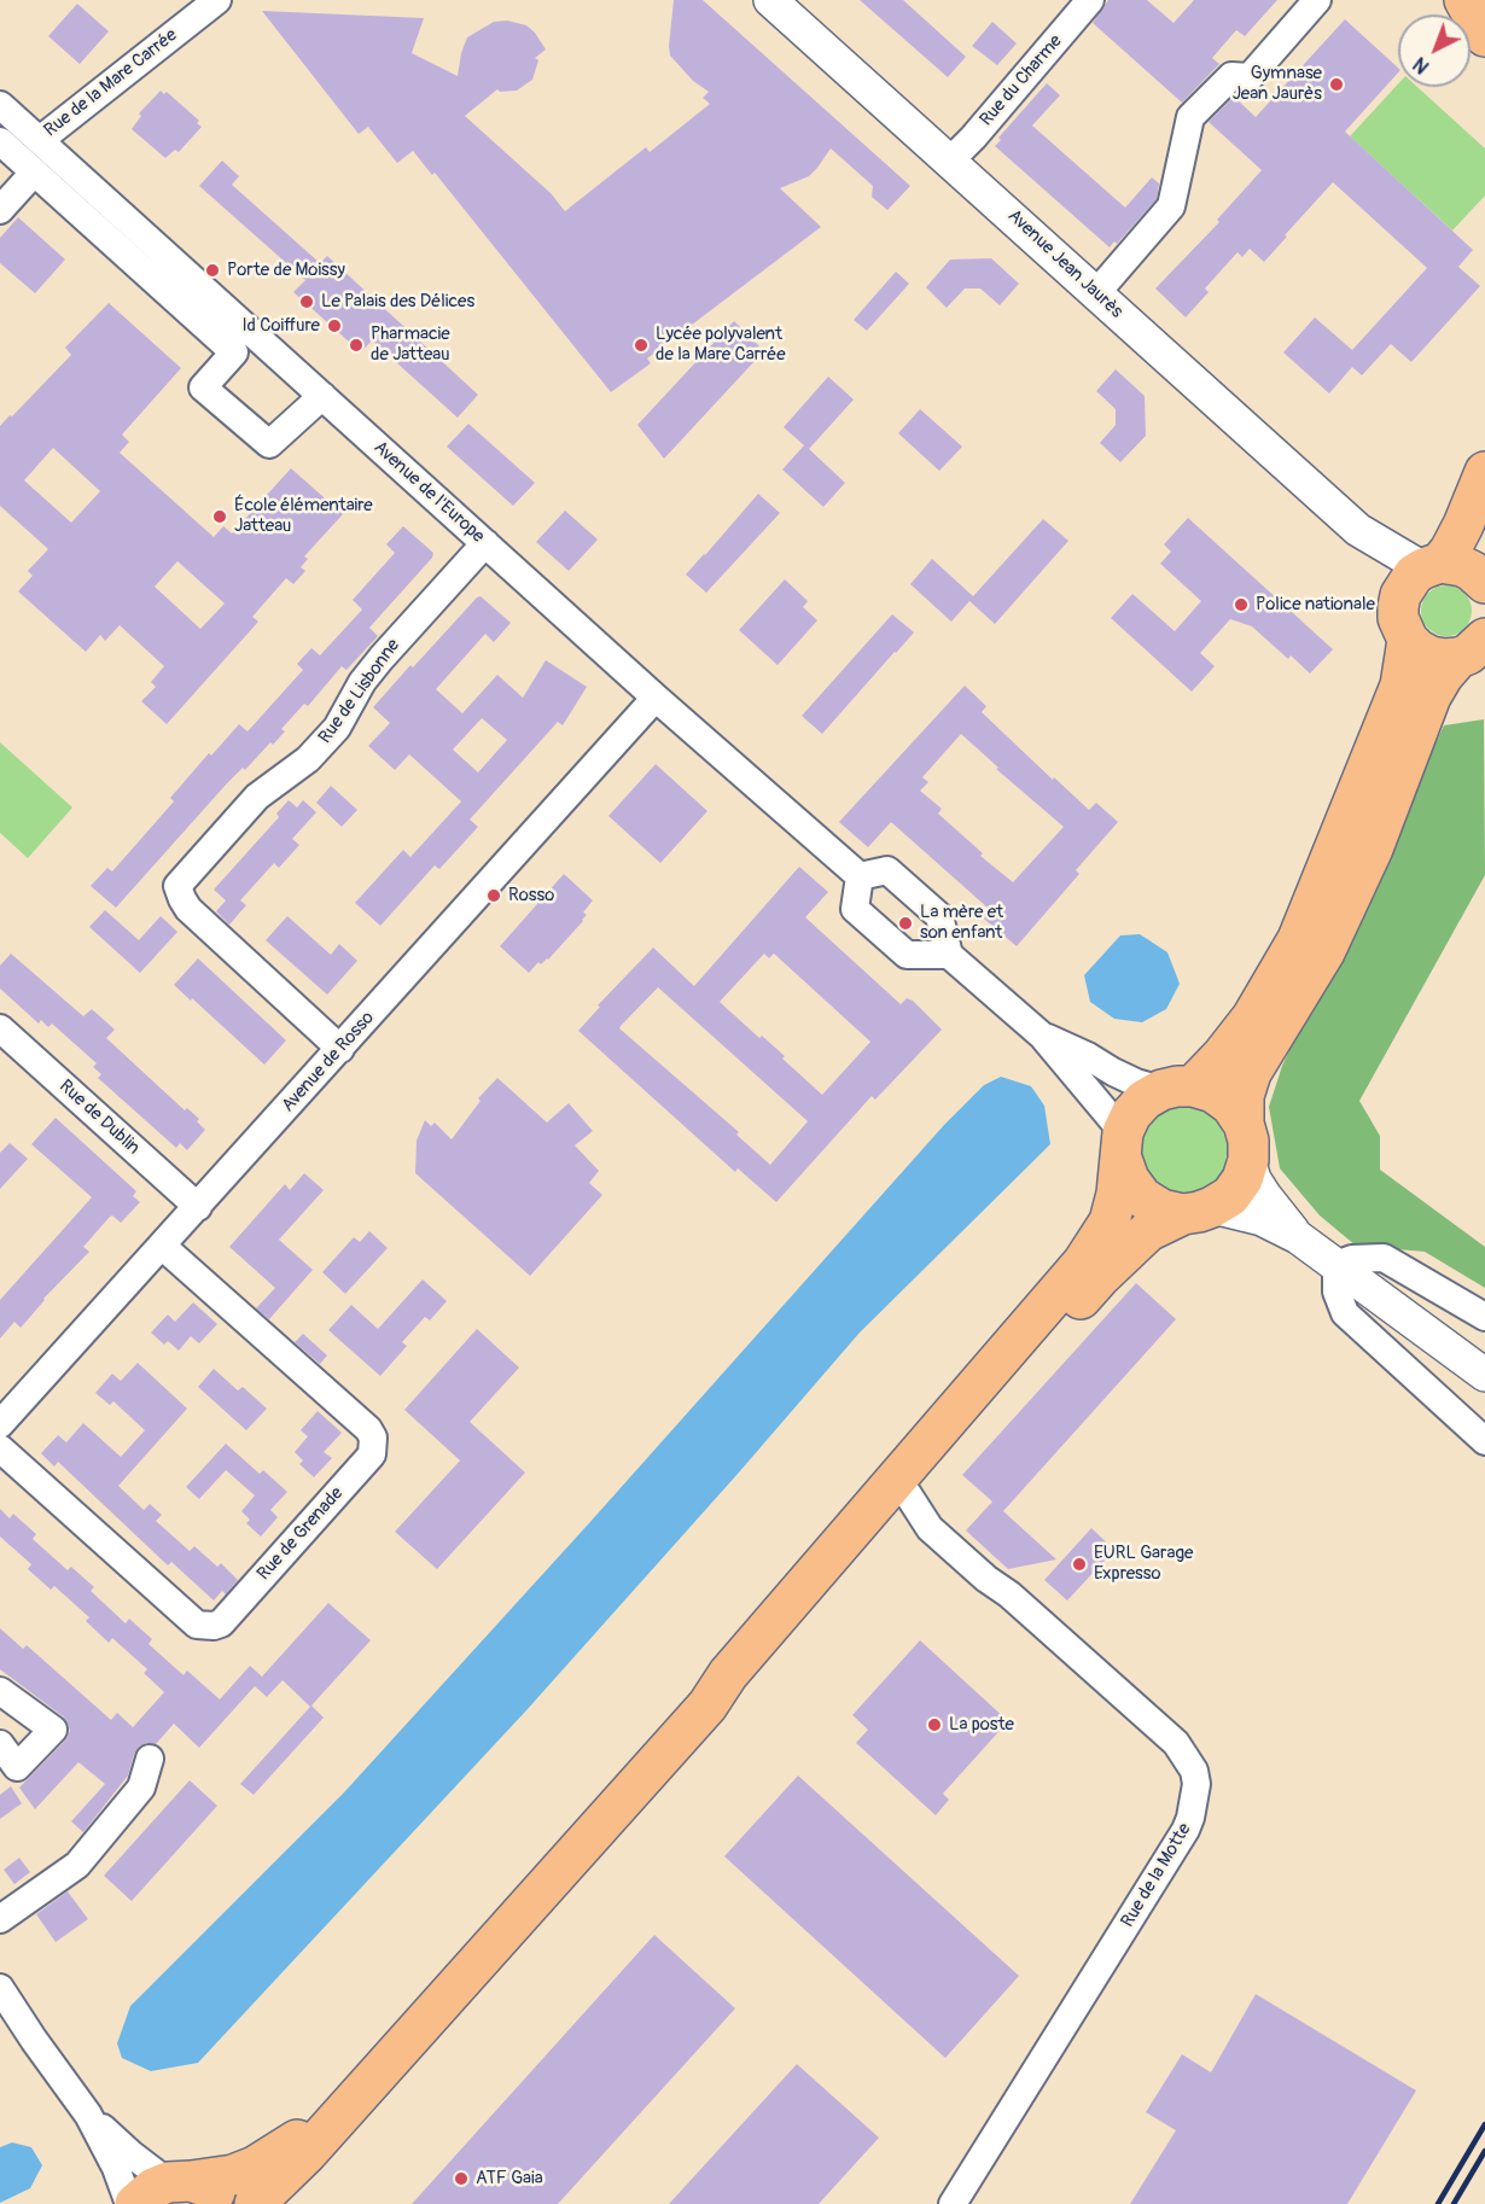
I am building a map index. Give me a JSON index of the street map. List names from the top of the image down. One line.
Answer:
{"streets":{"street":["Rue du Charme","Rue de la Mare Carrée","Avenue Jean Jaurès","Avenue de l'Europe","Rue de Lisbonne","Avenue de Rosso","Rue de Dublin","Rue de Grenade","Rue de la Motte"]},"crossings":[["Rue du Charme","Avenue Jean Jaurès"],["Rue de la Mare Carrée","Avenue de l'Europe"],["Avenue de l'Europe","Rue de Lisbonne"],["Avenue de l'Europe","Avenue de Rosso"],["Rue de Lisbonne","Avenue de Rosso"],["Avenue de Rosso","Rue de Dublin"],["Avenue de Rosso","Rue de Grenade"]],"places":["Gymnase Jean Jaurès","Porte de Moissy","Le Palais des Délices","Id Coiffure","Pharmacie de Jatteau","Lycée polyvalent de la Mare Carrée","École élémentaire Jatteau","Police nationale","Rosso","La mère et son enfant","EURL Garage Expresso","La poste","ATF Gaia"],"north":"bottom left"}
